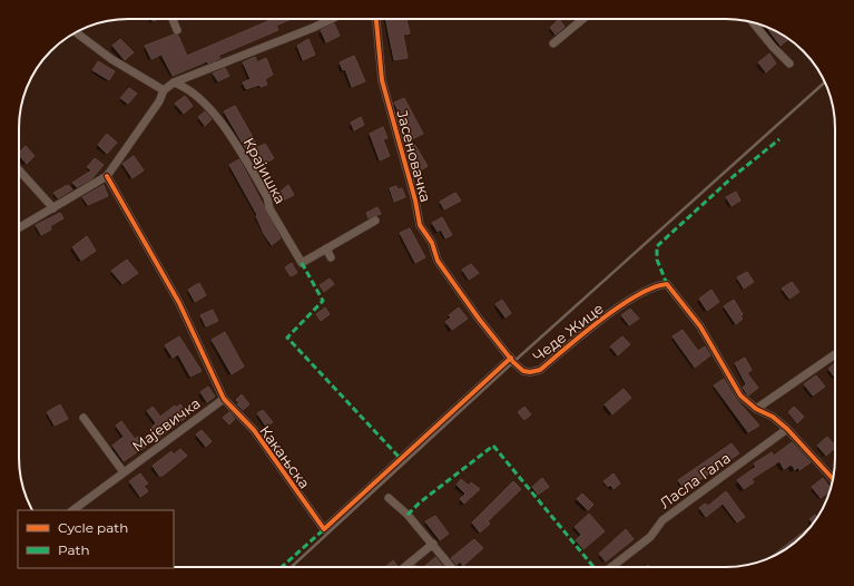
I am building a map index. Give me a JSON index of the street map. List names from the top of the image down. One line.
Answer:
{"streets":{"street":["Јасеновачка","Крајишка","Чеде Жице","Мајевичка","Какањска","Ласла Гала"]},"crossings":[["Јасеновачка","Чеде Жице"],["Јасеновачка","Какањска"],["Чеде Жице","Какањска"],["Чеде Жице","Ласла Гала"],["Мајевичка","Какањска"]],"legend":["Cycle path","Path"]}
